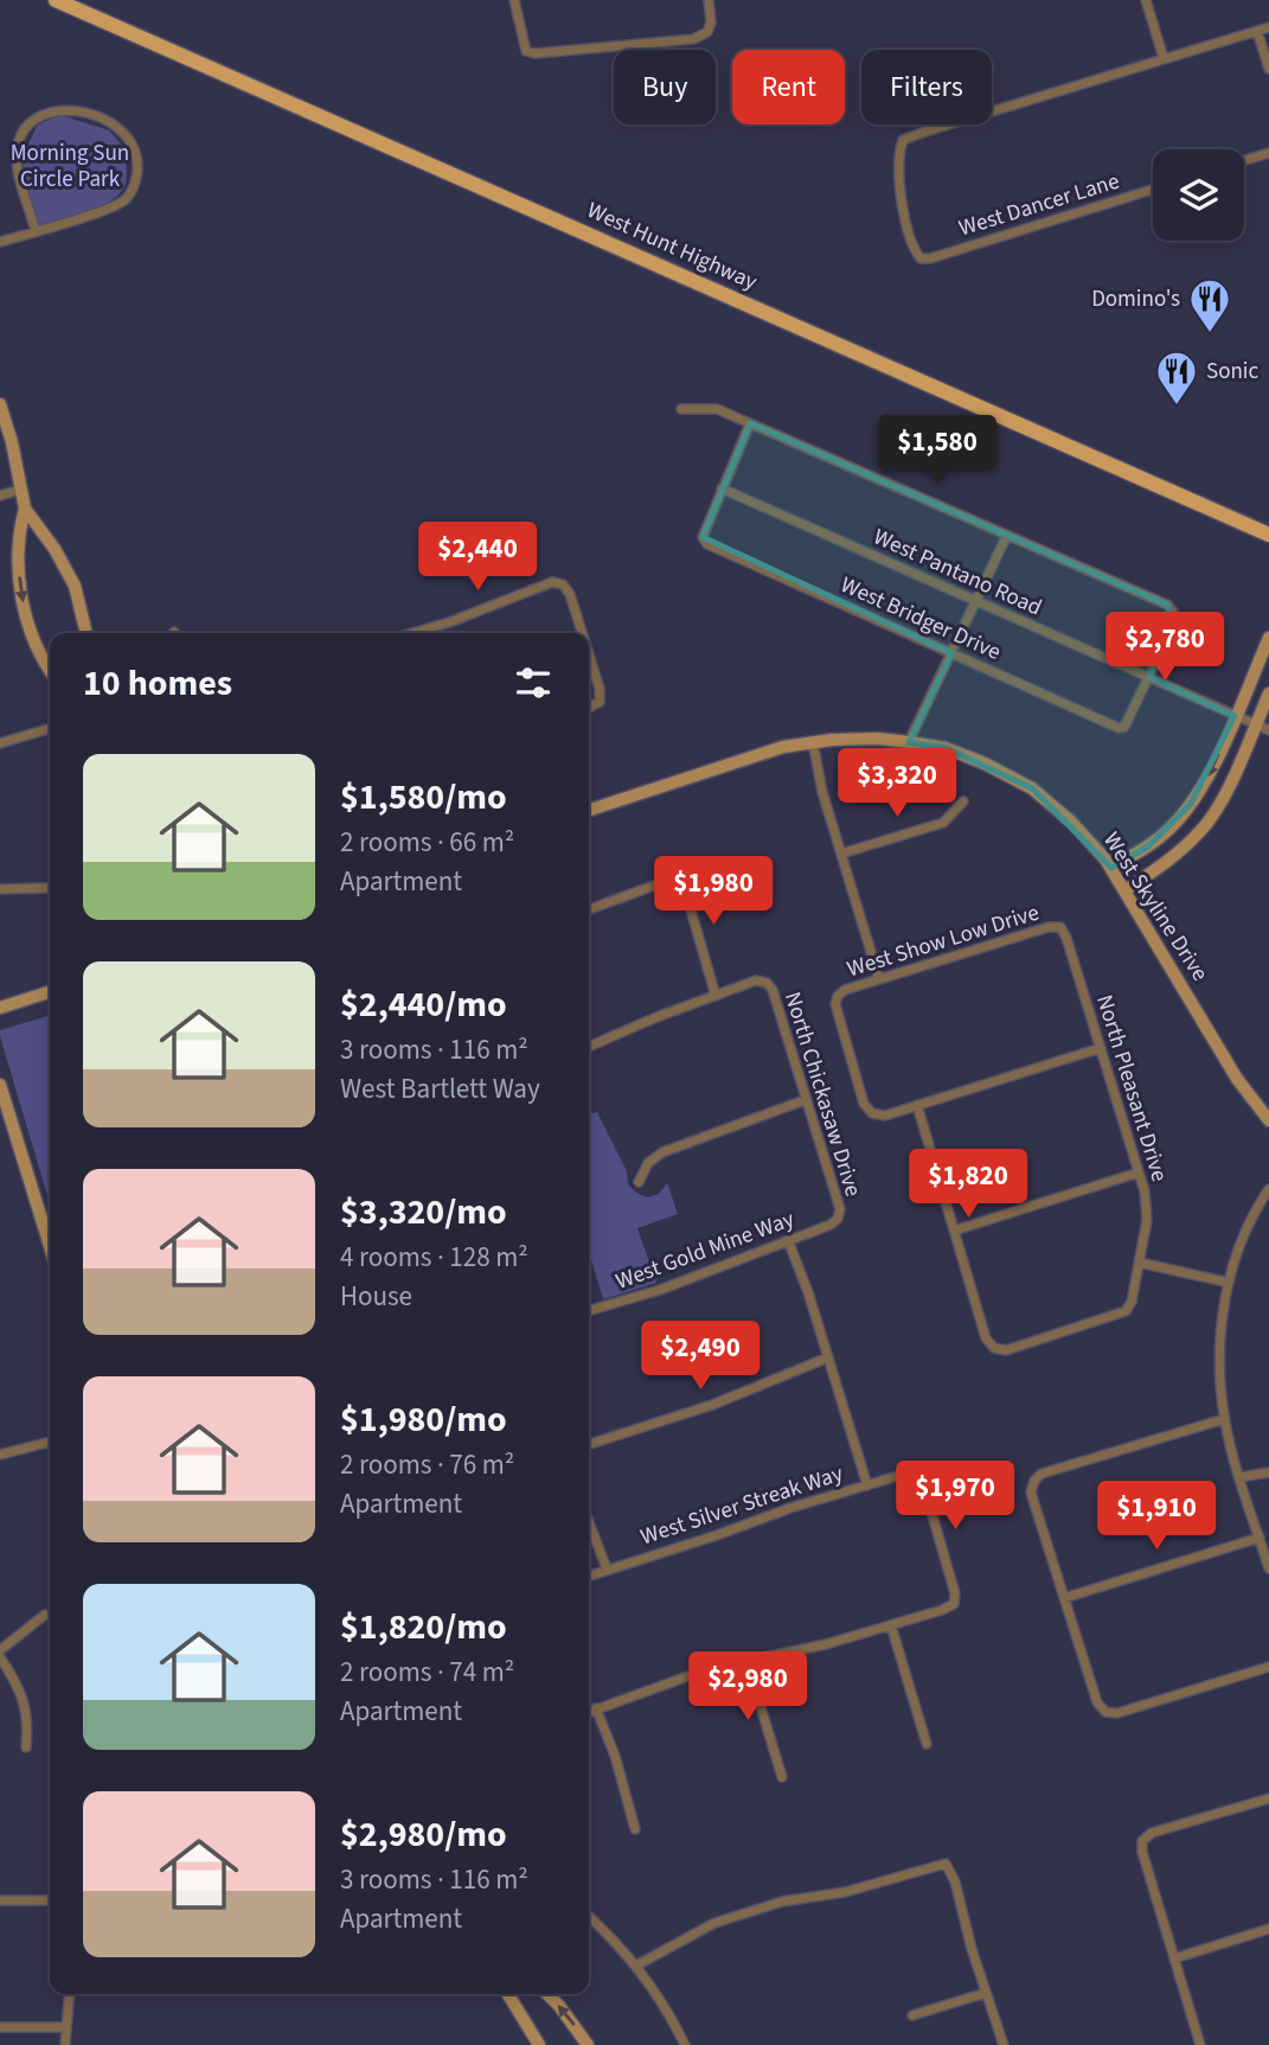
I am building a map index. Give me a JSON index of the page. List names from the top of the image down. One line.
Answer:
{"streets":{"main road":["West Hunt Highway"],"street":["West Dancer Lane","West Pantano Road","West Bridger Drive","West Skyline Drive","West Show Low Drive","North Pleasant Drive","North Chickasaw Drive","West Gold Mine Way","West Silver Streak Way"]},"crossings":[["West Pantano Road","West Bridger Drive"],["West Show Low Drive","North Pleasant Drive"],["North Chickasaw Drive","West Gold Mine Way"]],"parks":["Morning Sun Circle Park"],"places":{"restaurant":["Domino's","Sonic"]},"page":{"chip":["Buy","Rent","Filters"],"price":["$1,580","$2,440","$2,780","$3,320","$1,980","$1,820","$2,490","$1,970","$1,910","$2,980"],"heading":"10 homes","list":[{"name":"$1,580/mo","note":"2 rooms · 66 m² · Apartment"},{"name":"$2,440/mo","note":"3 rooms · 116 m² · West Bartlett Way"},{"name":"$3,320/mo","note":"4 rooms · 128 m² · House"},{"name":"$1,980/mo","note":"2 rooms · 76 m² · Apartment"},{"name":"$1,820/mo","note":"2 rooms · 74 m² · Apartment"},{"name":"$2,980/mo","note":"3 rooms · 116 m² · Apartment"}]}}
